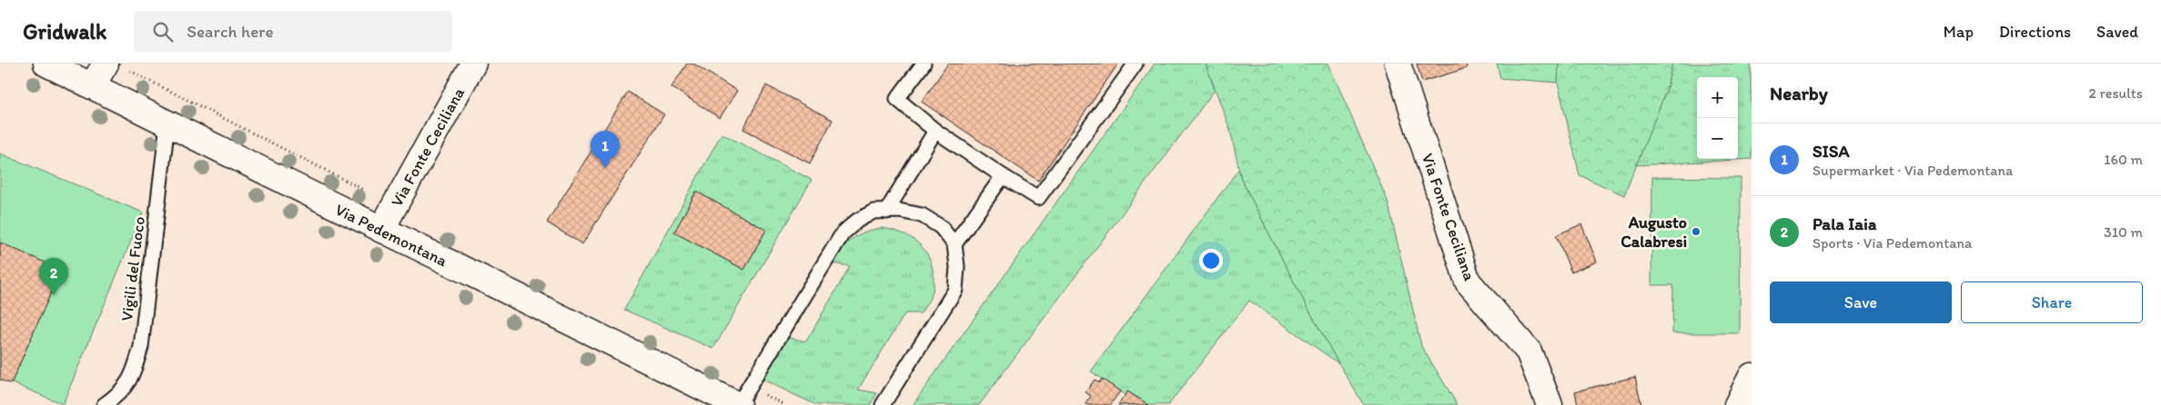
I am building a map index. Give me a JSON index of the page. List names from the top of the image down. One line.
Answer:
{"streets":{"street":["Via Fonte Ceciliana","Via Pedemontana"],"lane":["Vigili del Fuoco"]},"crossings":[["Via Fonte Ceciliana","Via Pedemontana"],["Via Pedemontana","Vigili del Fuoco"]],"places":["Augusto Calabresi"],"page":{"header":"Gridwalk","search":"Search here","nav":["Map","Directions","Saved"],"heading":["Nearby","2 results"],"map_buttons":["+","−"],"list":[{"mark":"1","name":"SISA","note":"Supermarket · Via Pedemontana","value":"160 m"},{"mark":"2","name":"Pala Iaia","note":"Sports · Via Pedemontana","value":"310 m"}],"pins":["1","2"],"buttons":["Save","Share"]}}
